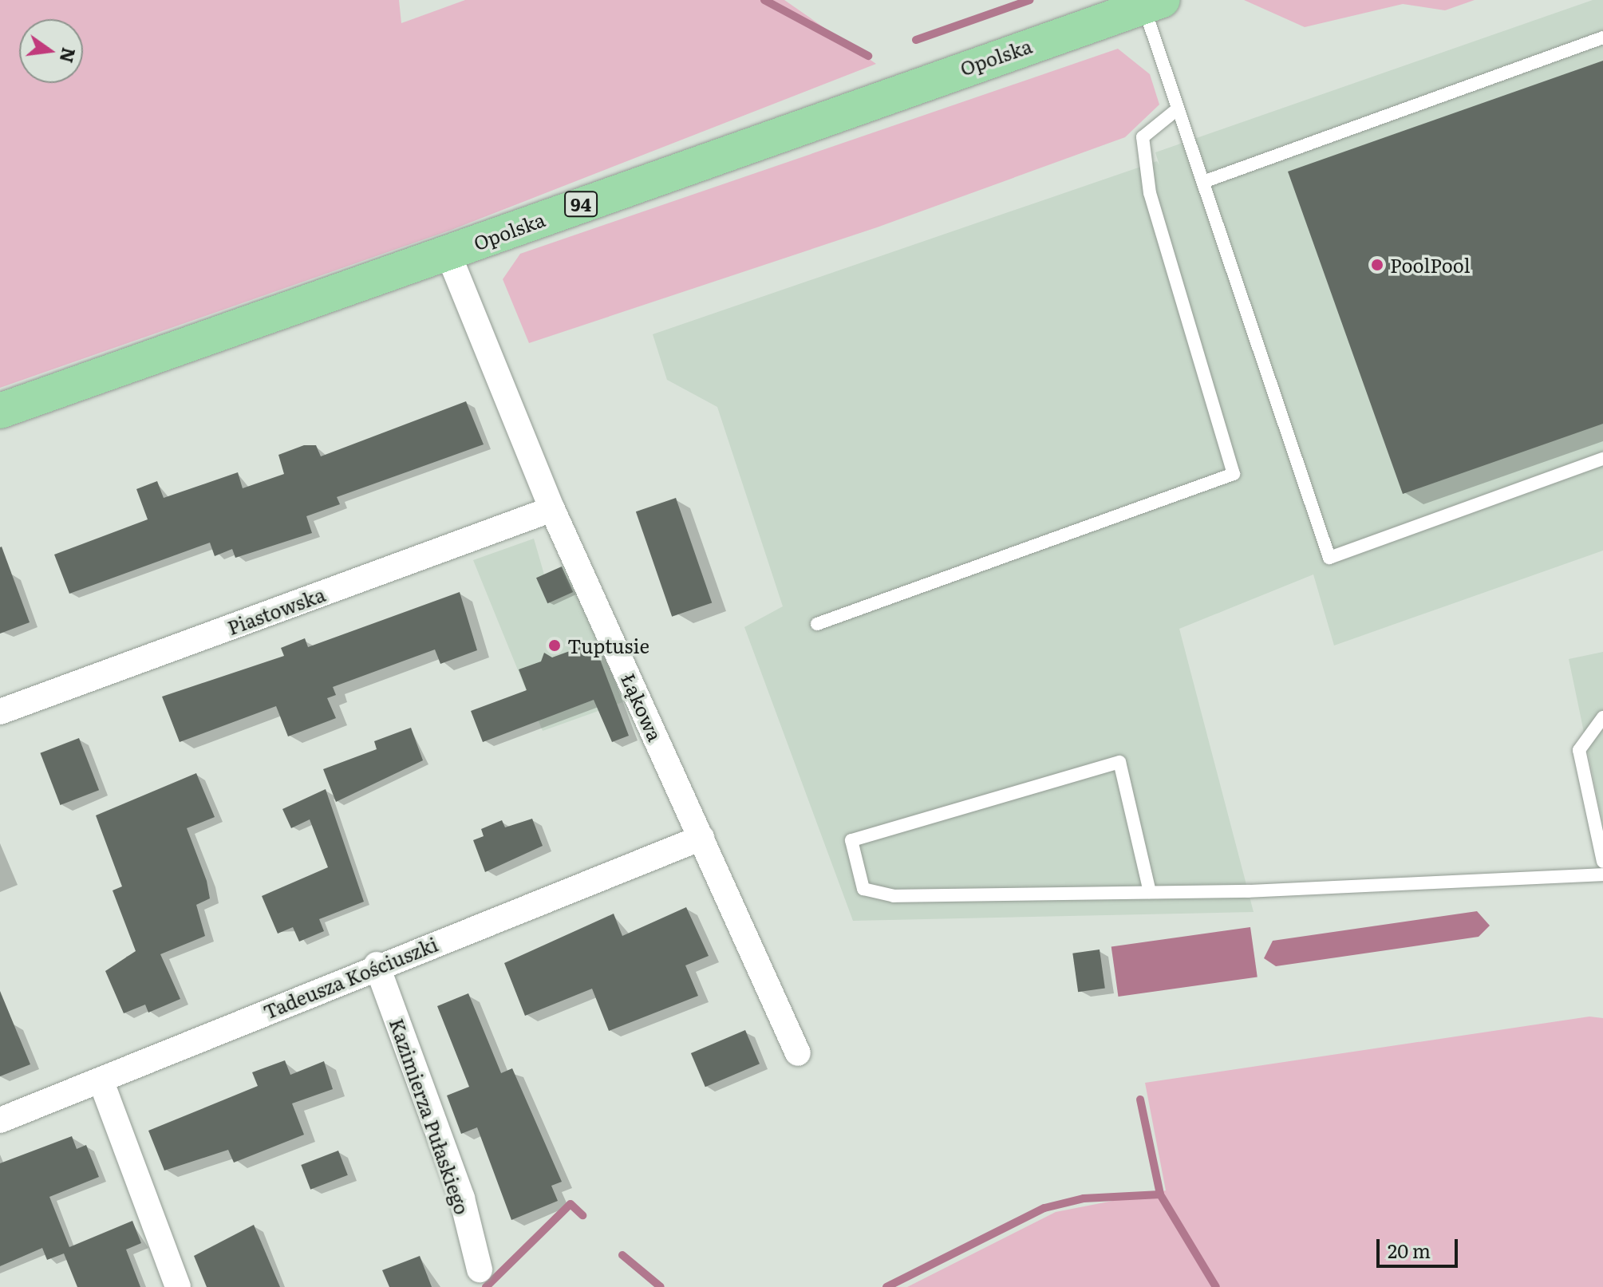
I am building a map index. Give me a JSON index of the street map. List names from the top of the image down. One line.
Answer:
{"streets":{"main road":["Opolska","94"],"street":["Piastowska","Łąkowa","Tadeusza Kościuszki","Kazimierza Pułaskiego"]},"crossings":[["Opolska","Łąkowa"],["Piastowska","Łąkowa"],["Łąkowa","Tadeusza Kościuszki"],["Tadeusza Kościuszki","Kazimierza Pułaskiego"]],"places":["PoolPool","Tuptusie"],"scale_bar":"20 m","north":"right"}
